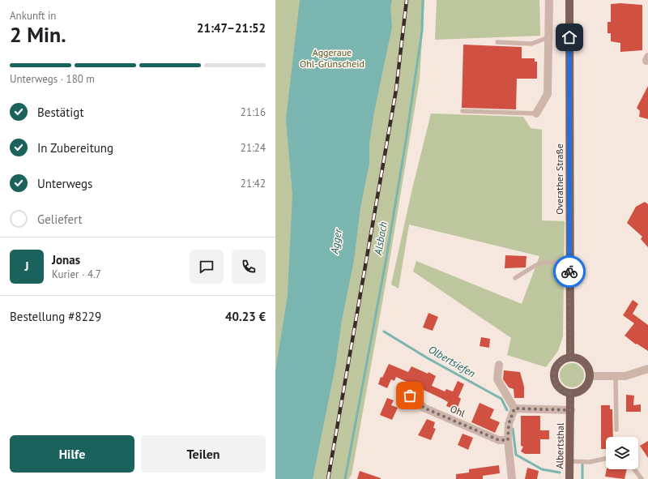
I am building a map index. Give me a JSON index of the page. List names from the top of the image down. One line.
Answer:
{"streets":{"main road":["Overather Straße","Albertsthal"],"street":["Ohl"]},"crossings":[["Overather Straße","Albertsthal"]],"water":["Alsbach","Agger","Olbertsiefen"],"parks":["Aggeraue Ohl-Grünscheid"],"page":{"heading":["2 Min.","Ankunft in","21:47–21:52"],"panel":["Jonas","Kurier · 4.7","Bestellung #8229","40.23 €"],"bar":"Unterwegs · 180 m","list":[["Bestätigt","21:16"],["In Zubereitung","21:24"],["Unterwegs","21:42"],"Geliefert"],"round":"J","buttons":["Hilfe","Teilen"]}}
